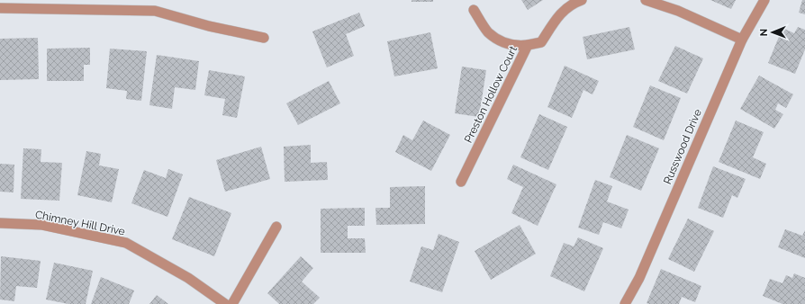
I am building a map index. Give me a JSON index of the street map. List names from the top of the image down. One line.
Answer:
{"streets":{"street":["Preston Hollow Court","Russwood Drive","Chimney Hill Drive"]},"north":"left"}
